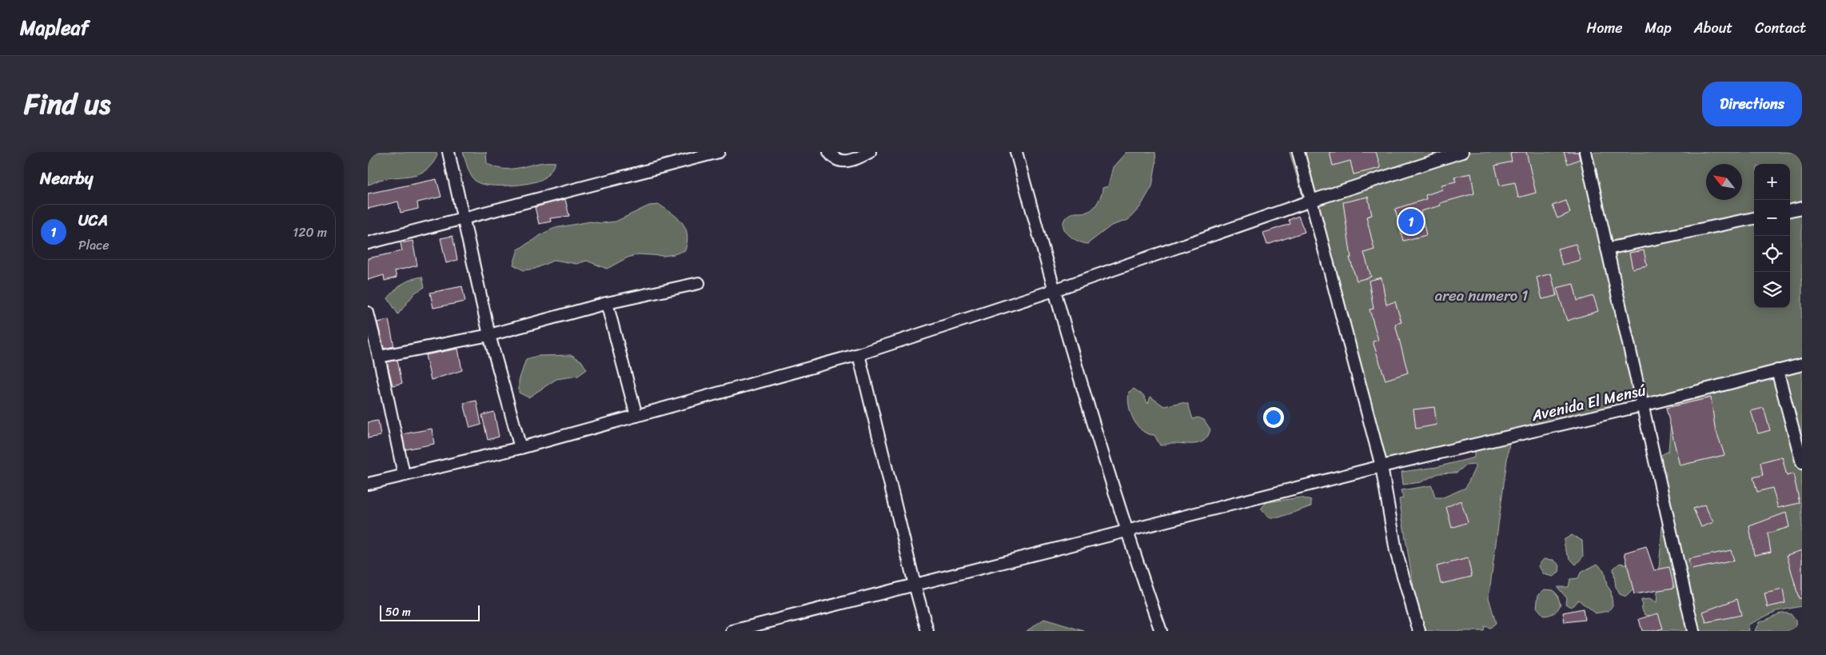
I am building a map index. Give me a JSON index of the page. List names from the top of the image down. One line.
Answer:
{"streets":{"street":["Avenida El Mensú"]},"parks":["area numero 1"],"scale_bar":"50 m","north":"top left","page":{"header":"Mapleaf","nav":["Home","Map","About","Contact"],"title":"Find us","buttons":"Directions","heading":"Nearby","map_buttons":["+","−"],"list":[{"mark":"1","name":"UCA","note":"Place","value":"120 m"}],"pins":"1","scale":"50 m"}}
